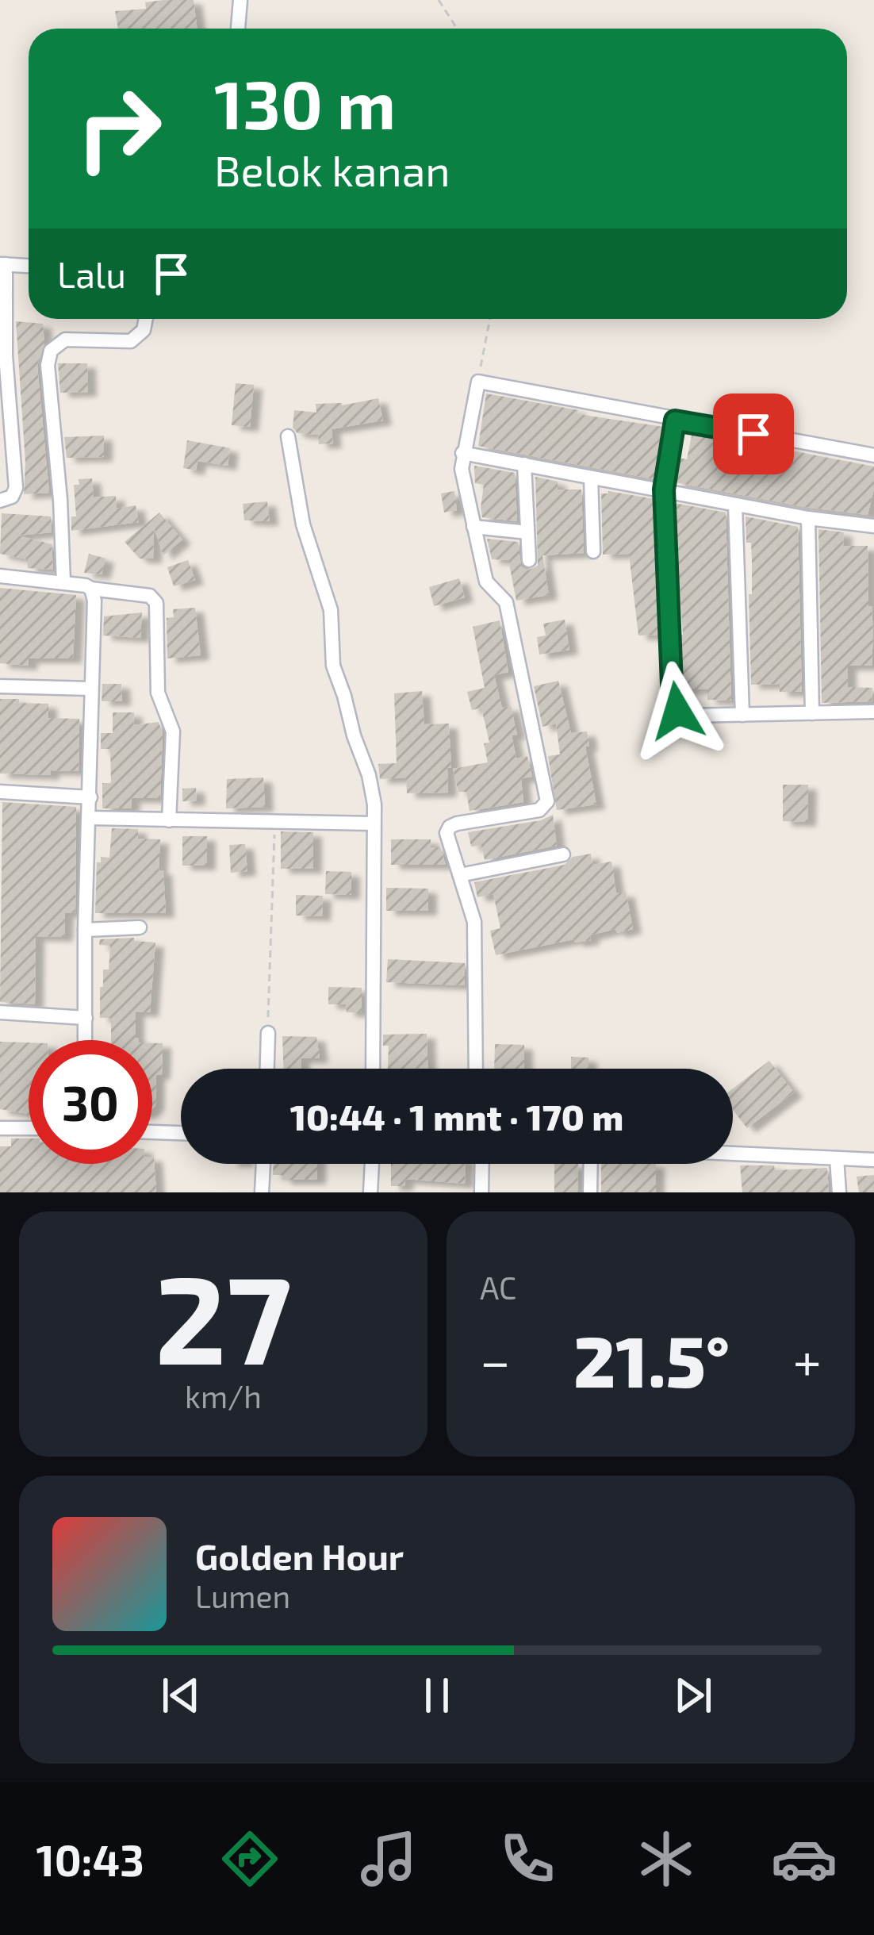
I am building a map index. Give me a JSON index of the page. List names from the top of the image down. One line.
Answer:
{"page":{"turn":["130 m","Belok kanan"],"then":"Lalu","limit":"30","trip":"10:44 · 1 mnt · 170 m","tile":[["27","km/h"],"AC"],"heat":["−","21.5°","+"],"song":["Golden Hour","Lumen"],"tabs":"10:43"}}
